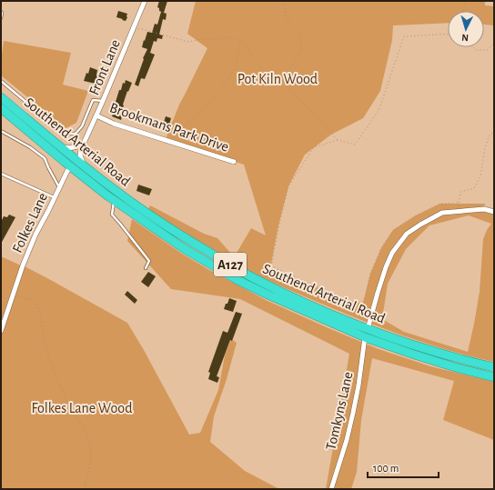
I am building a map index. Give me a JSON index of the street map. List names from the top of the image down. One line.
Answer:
{"streets":{"highway":["Southend Arterial Road","A127"],"street":["Front Lane","Brookmans Park Drive","Folkes Lane","Tomkyns Lane"]},"crossings":[["Front Lane","Brookmans Park Drive"],["Front Lane","Southend Arterial Road"],["Southend Arterial Road","Folkes Lane"],["Southend Arterial Road","Tomkyns Lane"]],"parks":["Pot Kiln Wood","Folkes Lane Wood"],"scale_bar":"100 m","north":"bottom"}
